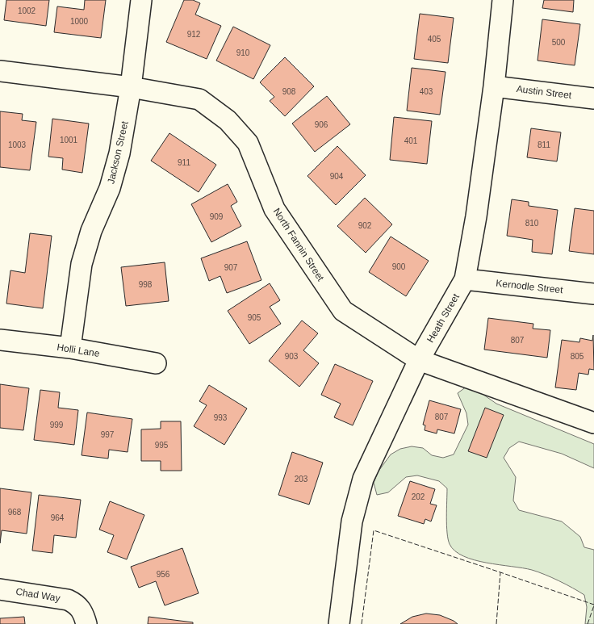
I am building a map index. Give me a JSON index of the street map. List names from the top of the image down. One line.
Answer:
{"streets":{"street":["Austin Street","Jackson Street","North Fannin Street","Kernodle Street","Heath Street","Holli Lane","Chad Way"]},"crossings":[["Austin Street","Heath Street"],["Jackson Street","North Fannin Street"],["Jackson Street","Holli Lane"],["North Fannin Street","Heath Street"],["Kernodle Street","Heath Street"]],"house_numbers":["1002","1000","912","405","500","910","908","403","906","1001","401","1003","811","911","904","909","810","902","900","907","998","905","807","903","805","807","993","999","997","995","203","202","968","964","956"]}
